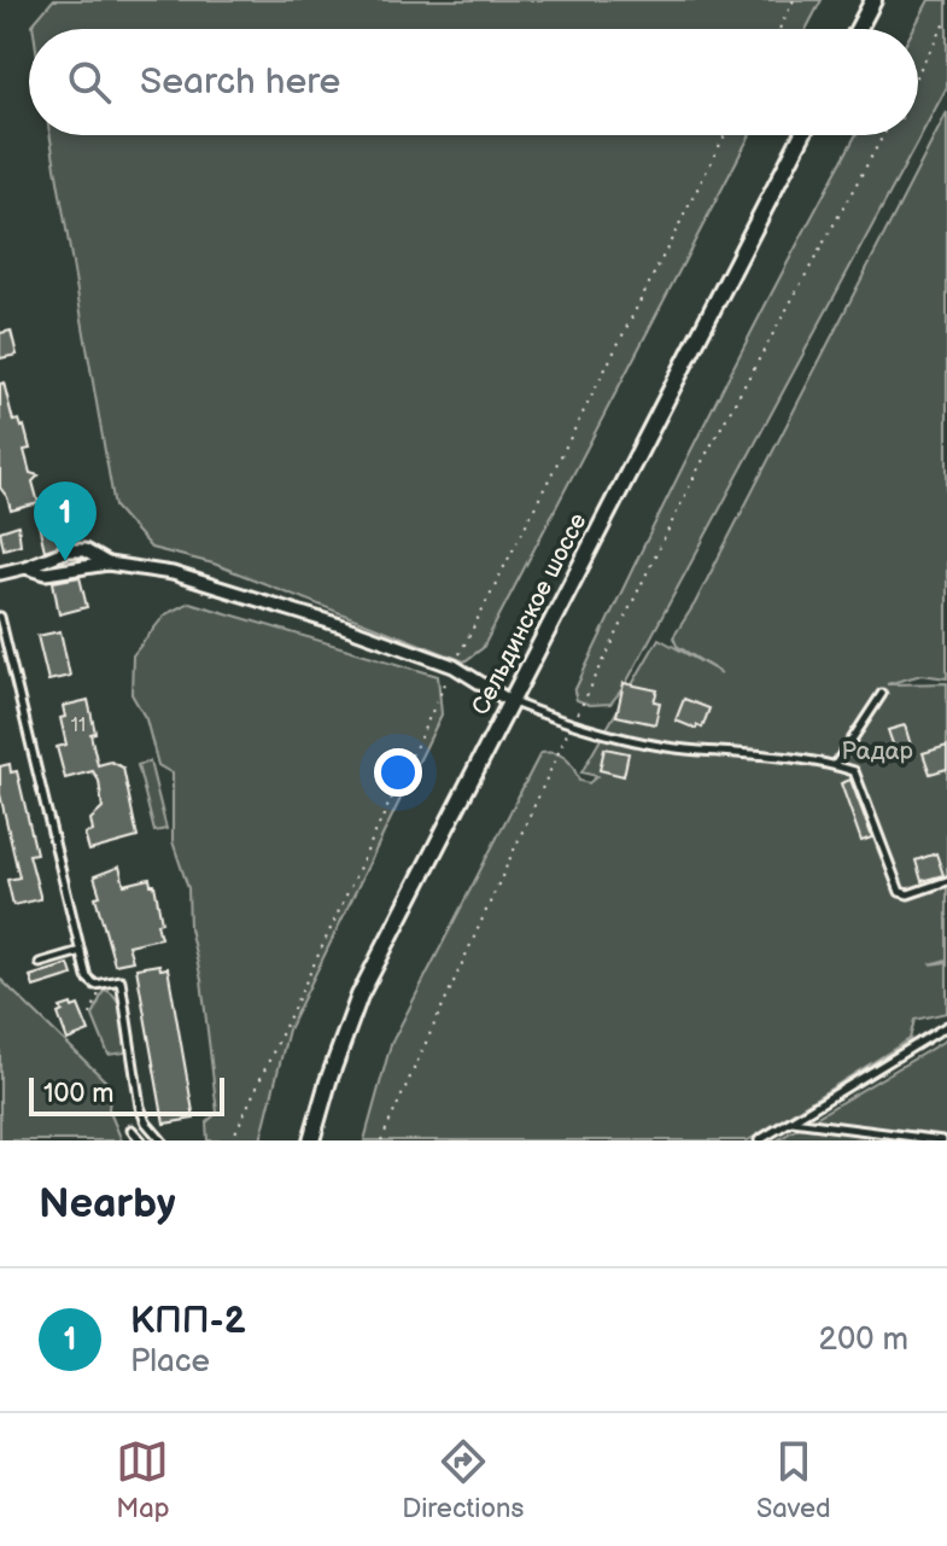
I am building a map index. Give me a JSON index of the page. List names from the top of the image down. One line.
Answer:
{"streets":{"main road":["Сельдинское шоссе"]},"parks":["Радар"],"house_numbers":["11"],"scale_bar":"100 m","page":{"search":"Search here","pins":"1","scale":"100 m","heading":"Nearby","list":[{"mark":"1","name":"КПП-2","note":"Place","value":"200 m"}],"nav":["Map","Directions","Saved"]}}
